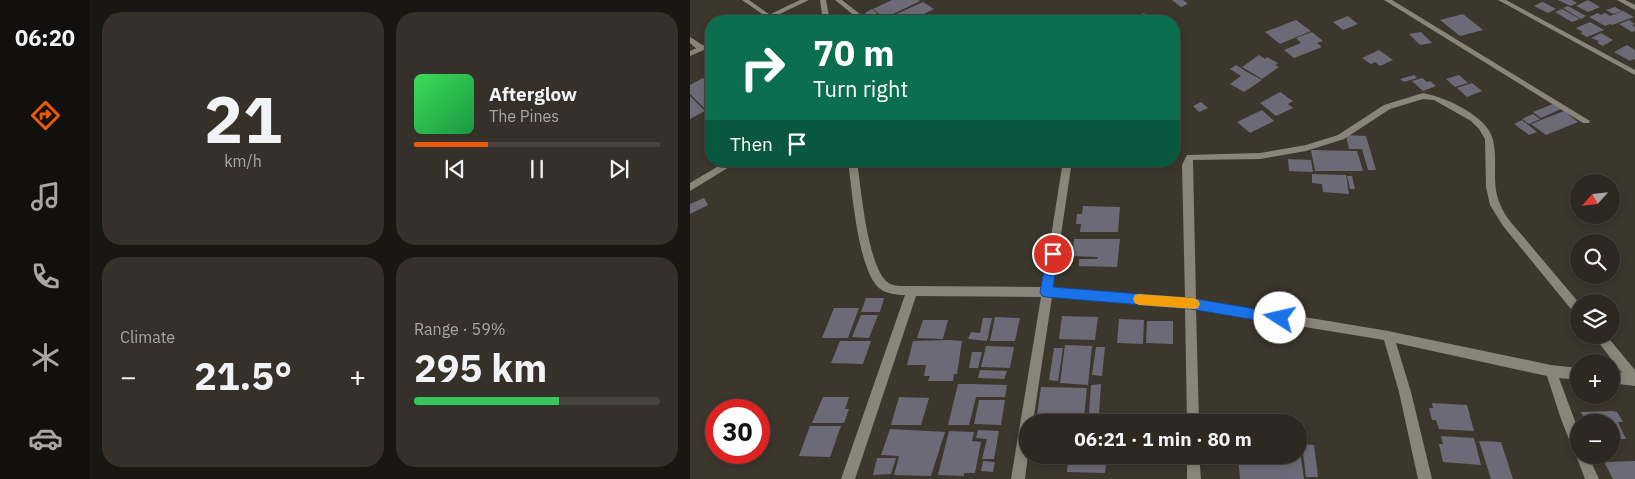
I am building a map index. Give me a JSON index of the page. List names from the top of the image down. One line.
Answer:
{"north":"bottom left","page":{"tabs":"06:20","tile":[["21","km/h"],"Climate",["Range · 59%","295 km"]],"turn":["70 m","Turn right"],"song":["Afterglow","The Pines"],"then":"Then","map_buttons":["+","−"],"heat":["−","21.5°","+"],"limit":"30","trip":"06:21 · 1 min · 80 m"}}
